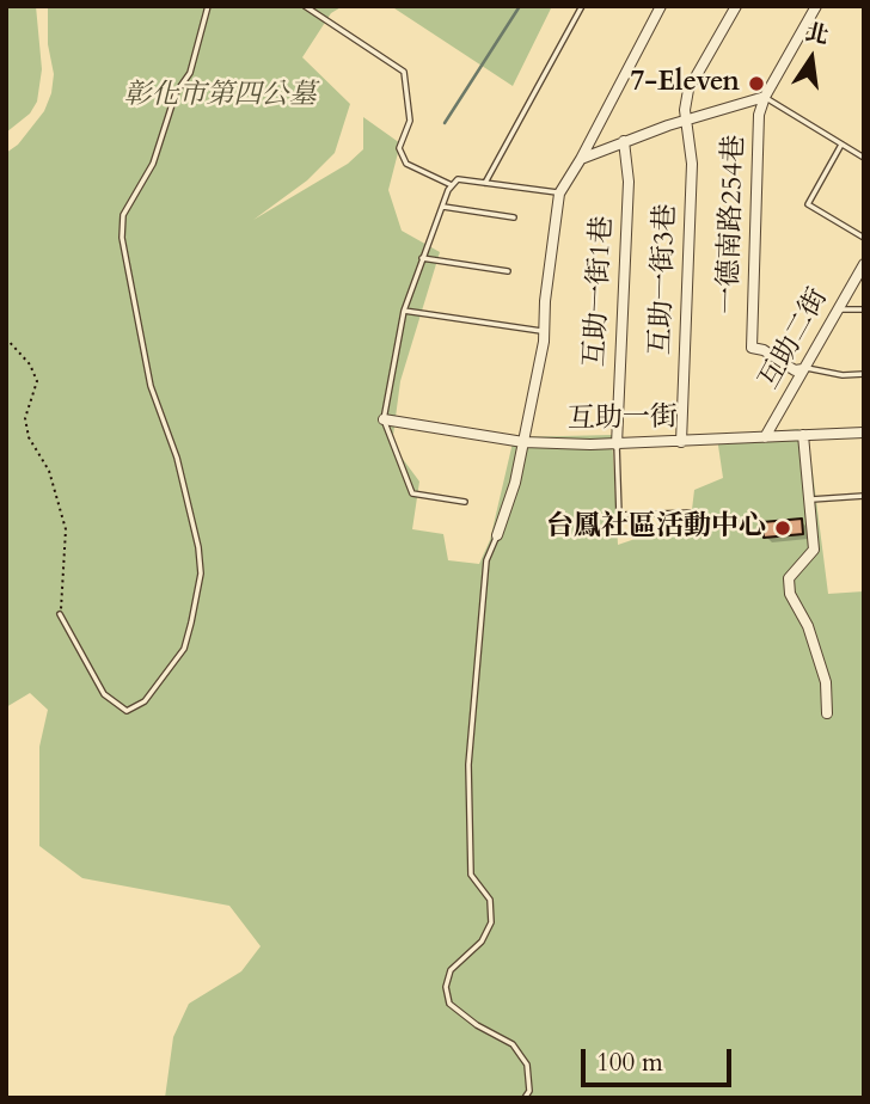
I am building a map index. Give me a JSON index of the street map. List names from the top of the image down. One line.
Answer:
{"streets":{"street":["一德南路254巷","互助一街3巷","互助一街1巷","互助二街","互助一街"]},"crossings":[["一德南路254巷","互助二街"],["互助一街3巷","互助一街"],["互助一街1巷","互助一街"],["互助二街","互助一街"]],"parks":["彰化市第四公墓"],"places":["7-Eleven","台鳳社區活動中心"],"scale_bar":"100 m","north":"top"}
